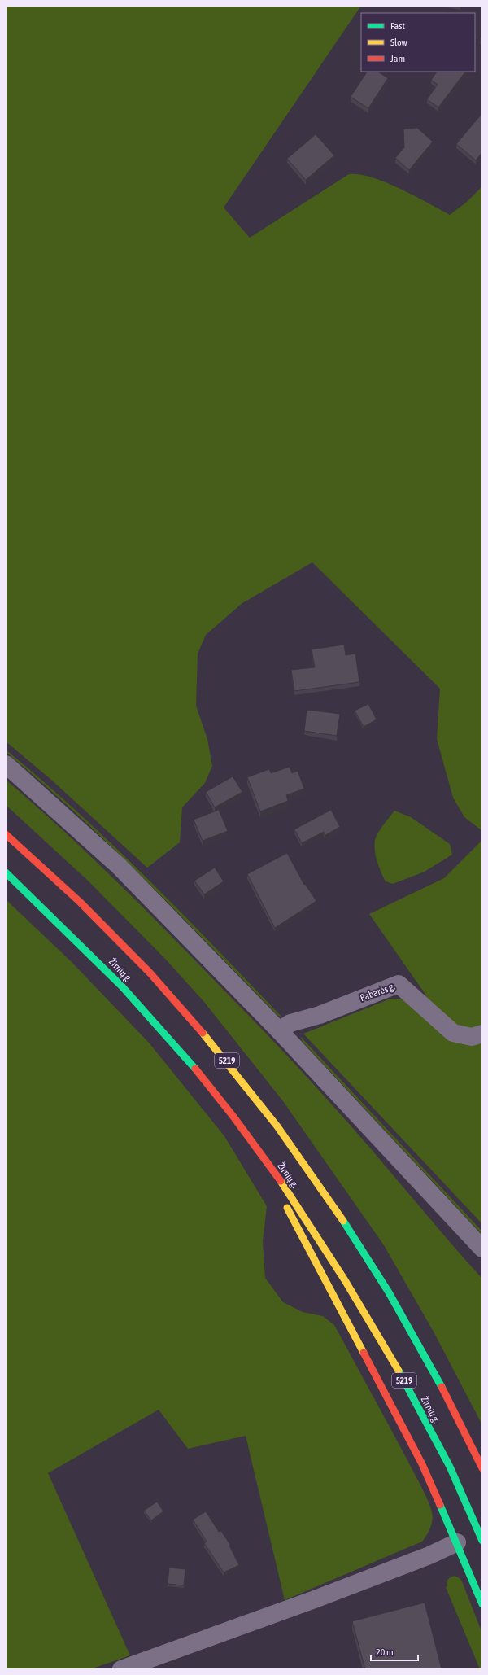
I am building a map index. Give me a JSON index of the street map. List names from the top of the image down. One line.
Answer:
{"streets":{"highway":["Žirnių g.","5219"],"street":["Pabarės g."]},"crossings":[["Žirnių g.","5219"]],"legend":["Fast","Slow","Jam"],"scale_bar":"20 m"}
